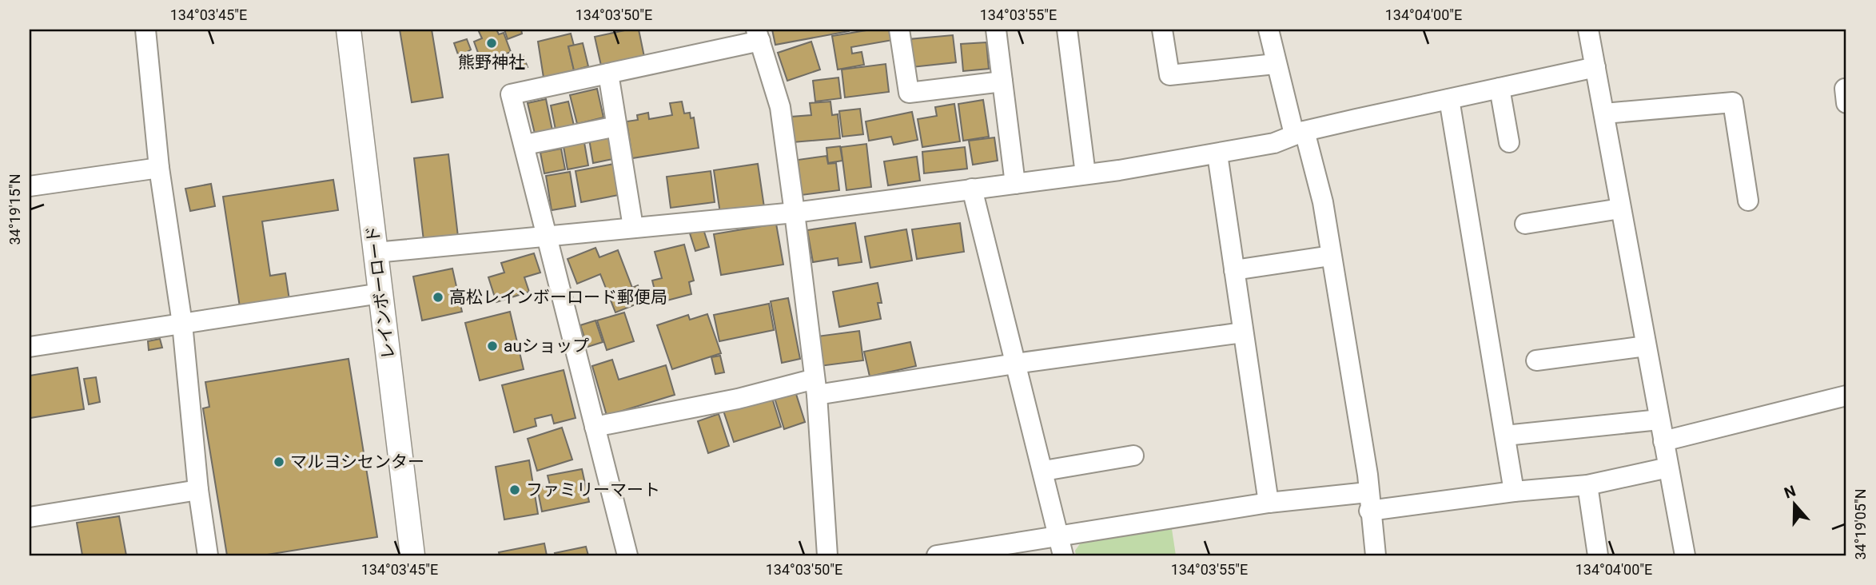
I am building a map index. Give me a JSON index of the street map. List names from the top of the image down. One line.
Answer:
{"streets":{"street":["レインボーロード"]},"places":["熊野神社","高松レインボーロード郵便局","auショップ","マルヨシセンター","ファミリーマート"],"north":"top","coordinates":["134°03'45\"E","134°03'50\"E","134°03'55\"E","134°04'00\"E","34°19'15\"N","34°19'05\"N"]}
